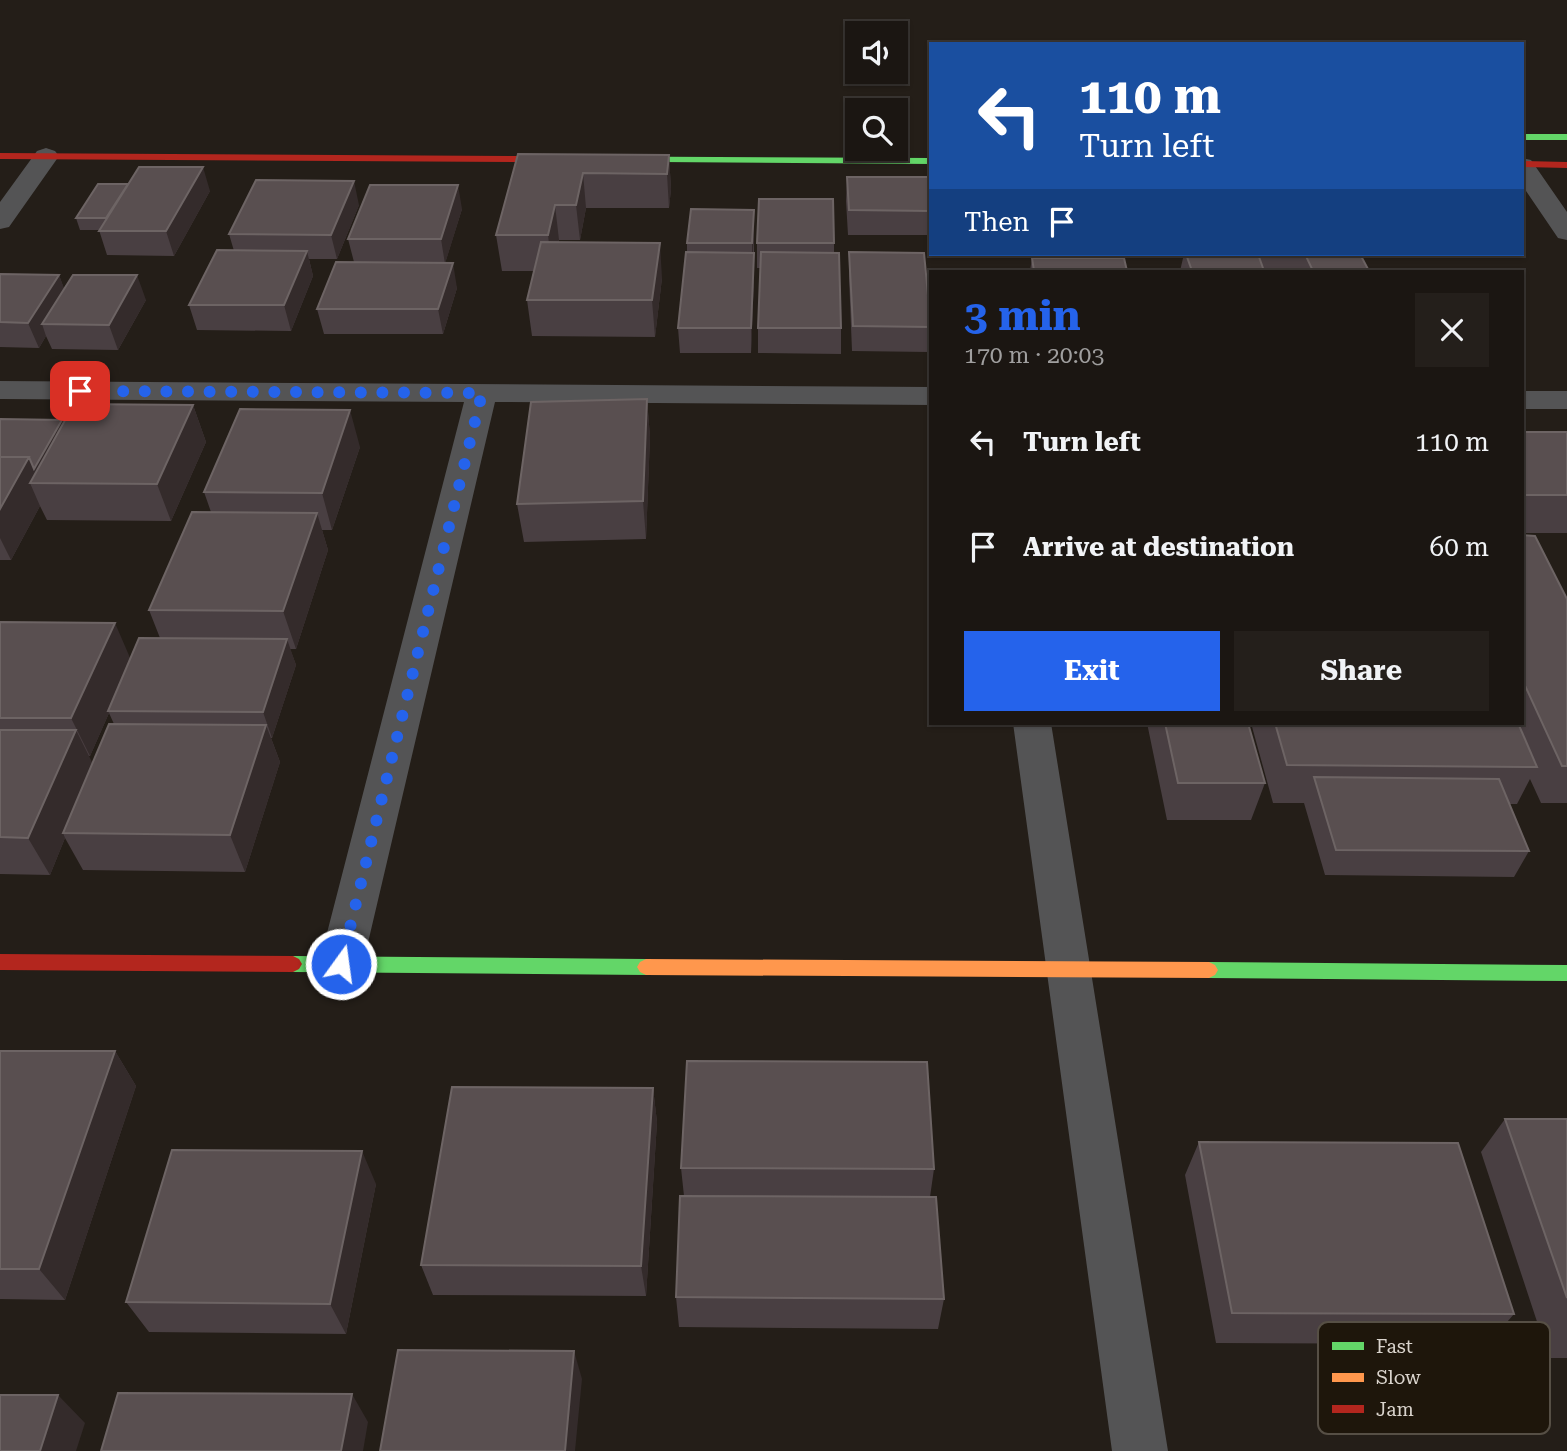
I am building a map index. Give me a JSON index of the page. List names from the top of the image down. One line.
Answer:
{"legend":["Fast","Slow","Jam"],"page":{"turn":["110 m","Turn left"],"then":"Then","heading":["3 min","170 m · 20:03"],"list":[{"name":"Turn left","value":"110 m"},{"name":"Arrive at destination","value":"60 m"}],"buttons":["Exit","Share"]}}
